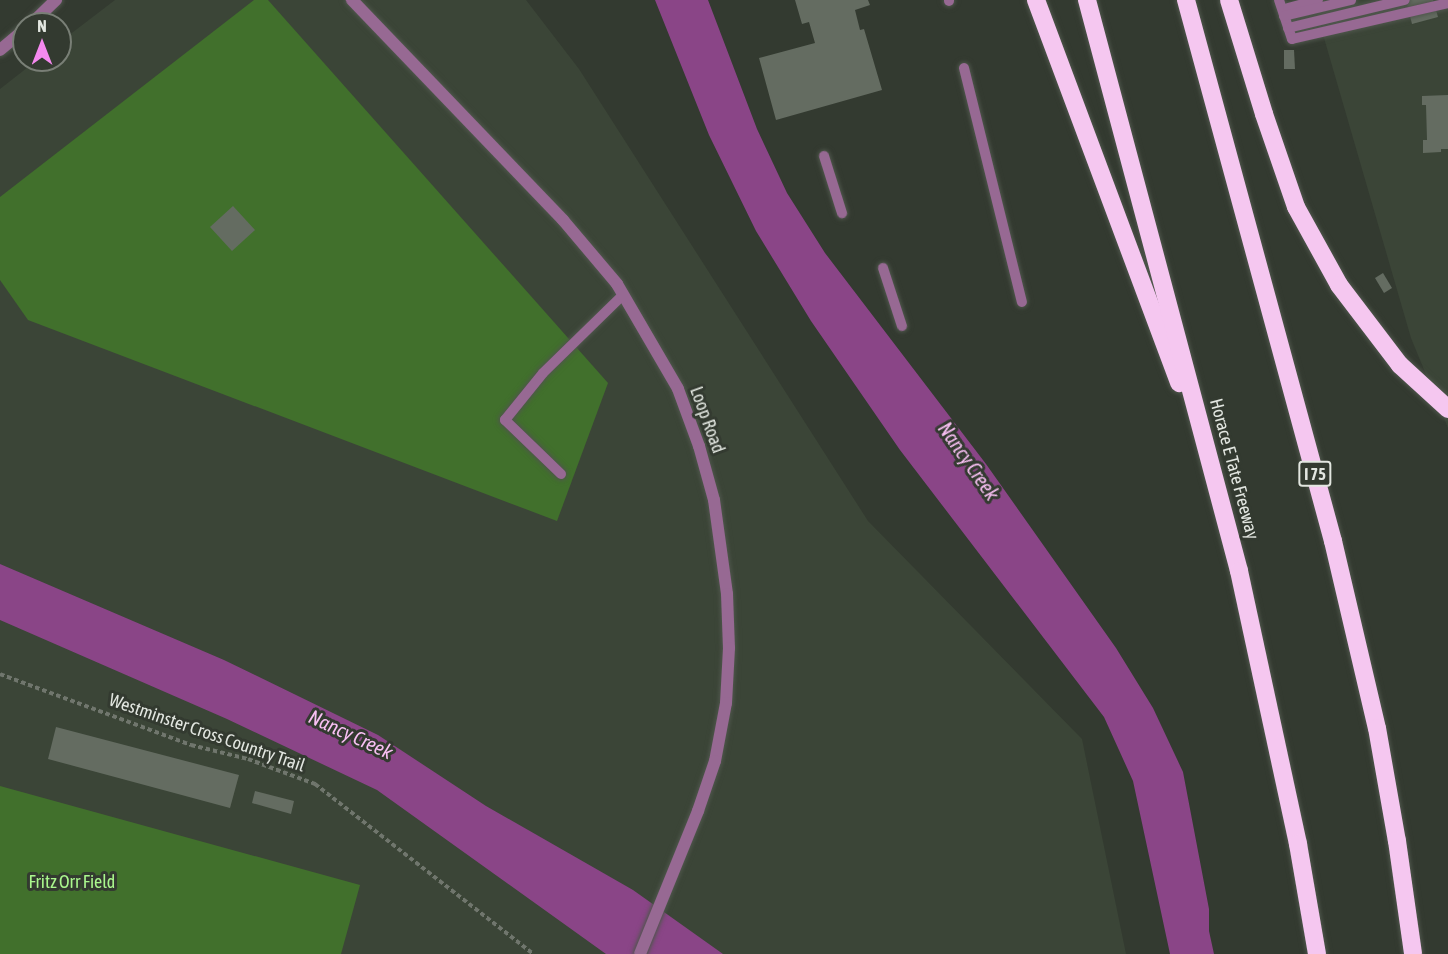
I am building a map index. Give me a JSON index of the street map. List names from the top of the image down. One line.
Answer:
{"streets":{"highway":["Horace E Tate Freeway","I 75"],"street":["Loop Road"],"path":["Westminster Cross Country Trail"]},"water":["Nancy Creek"],"parks":["Fritz Orr Field"],"north":"top"}
